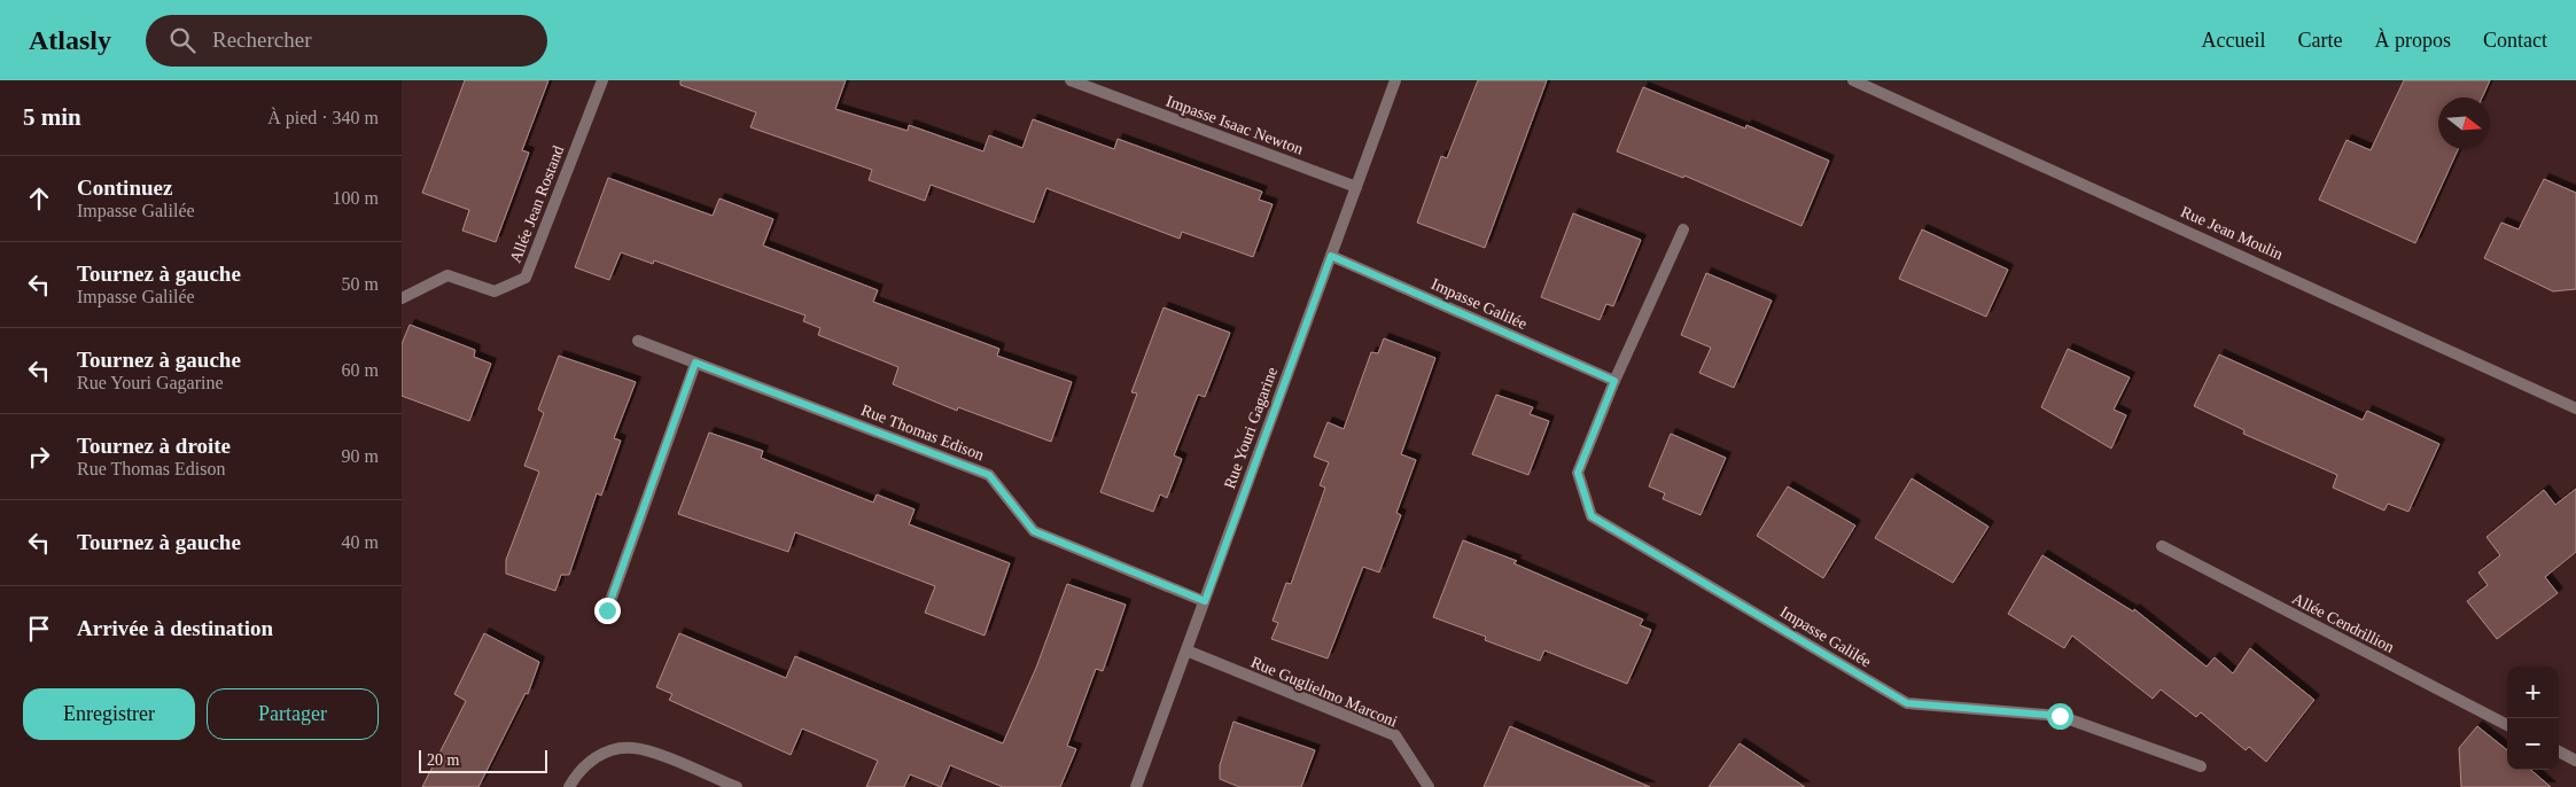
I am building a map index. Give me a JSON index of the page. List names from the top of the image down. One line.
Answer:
{"streets":{"street":["Impasse Isaac Newton","Allée Jean Rostand","Rue Jean Moulin","Impasse Galilée","Rue Youri Gagarine","Rue Thomas Edison","Allée Cendrillion","Rue Guglielmo Marconi"]},"crossings":[["Impasse Isaac Newton","Rue Youri Gagarine"],["Impasse Galilée","Rue Youri Gagarine"],["Rue Youri Gagarine","Rue Thomas Edison"],["Rue Youri Gagarine","Rue Guglielmo Marconi"]],"scale_bar":"20 m","north":"right","page":{"header":"Atlasly","search":"Rechercher","nav":["Accueil","Carte","À propos","Contact"],"heading":["5 min","À pied · 340 m"],"list":[["Continuez","Impasse Galilée","100 m"],["Tournez à gauche","Impasse Galilée","50 m"],["Tournez à gauche","Rue Youri Gagarine","60 m"],["Tournez à droite","Rue Thomas Edison","90 m"],["Tournez à gauche","40 m"],"Arrivée à destination"],"map_buttons":["+","−"],"buttons":["Enregistrer","Partager"],"scale":"20 m"}}
